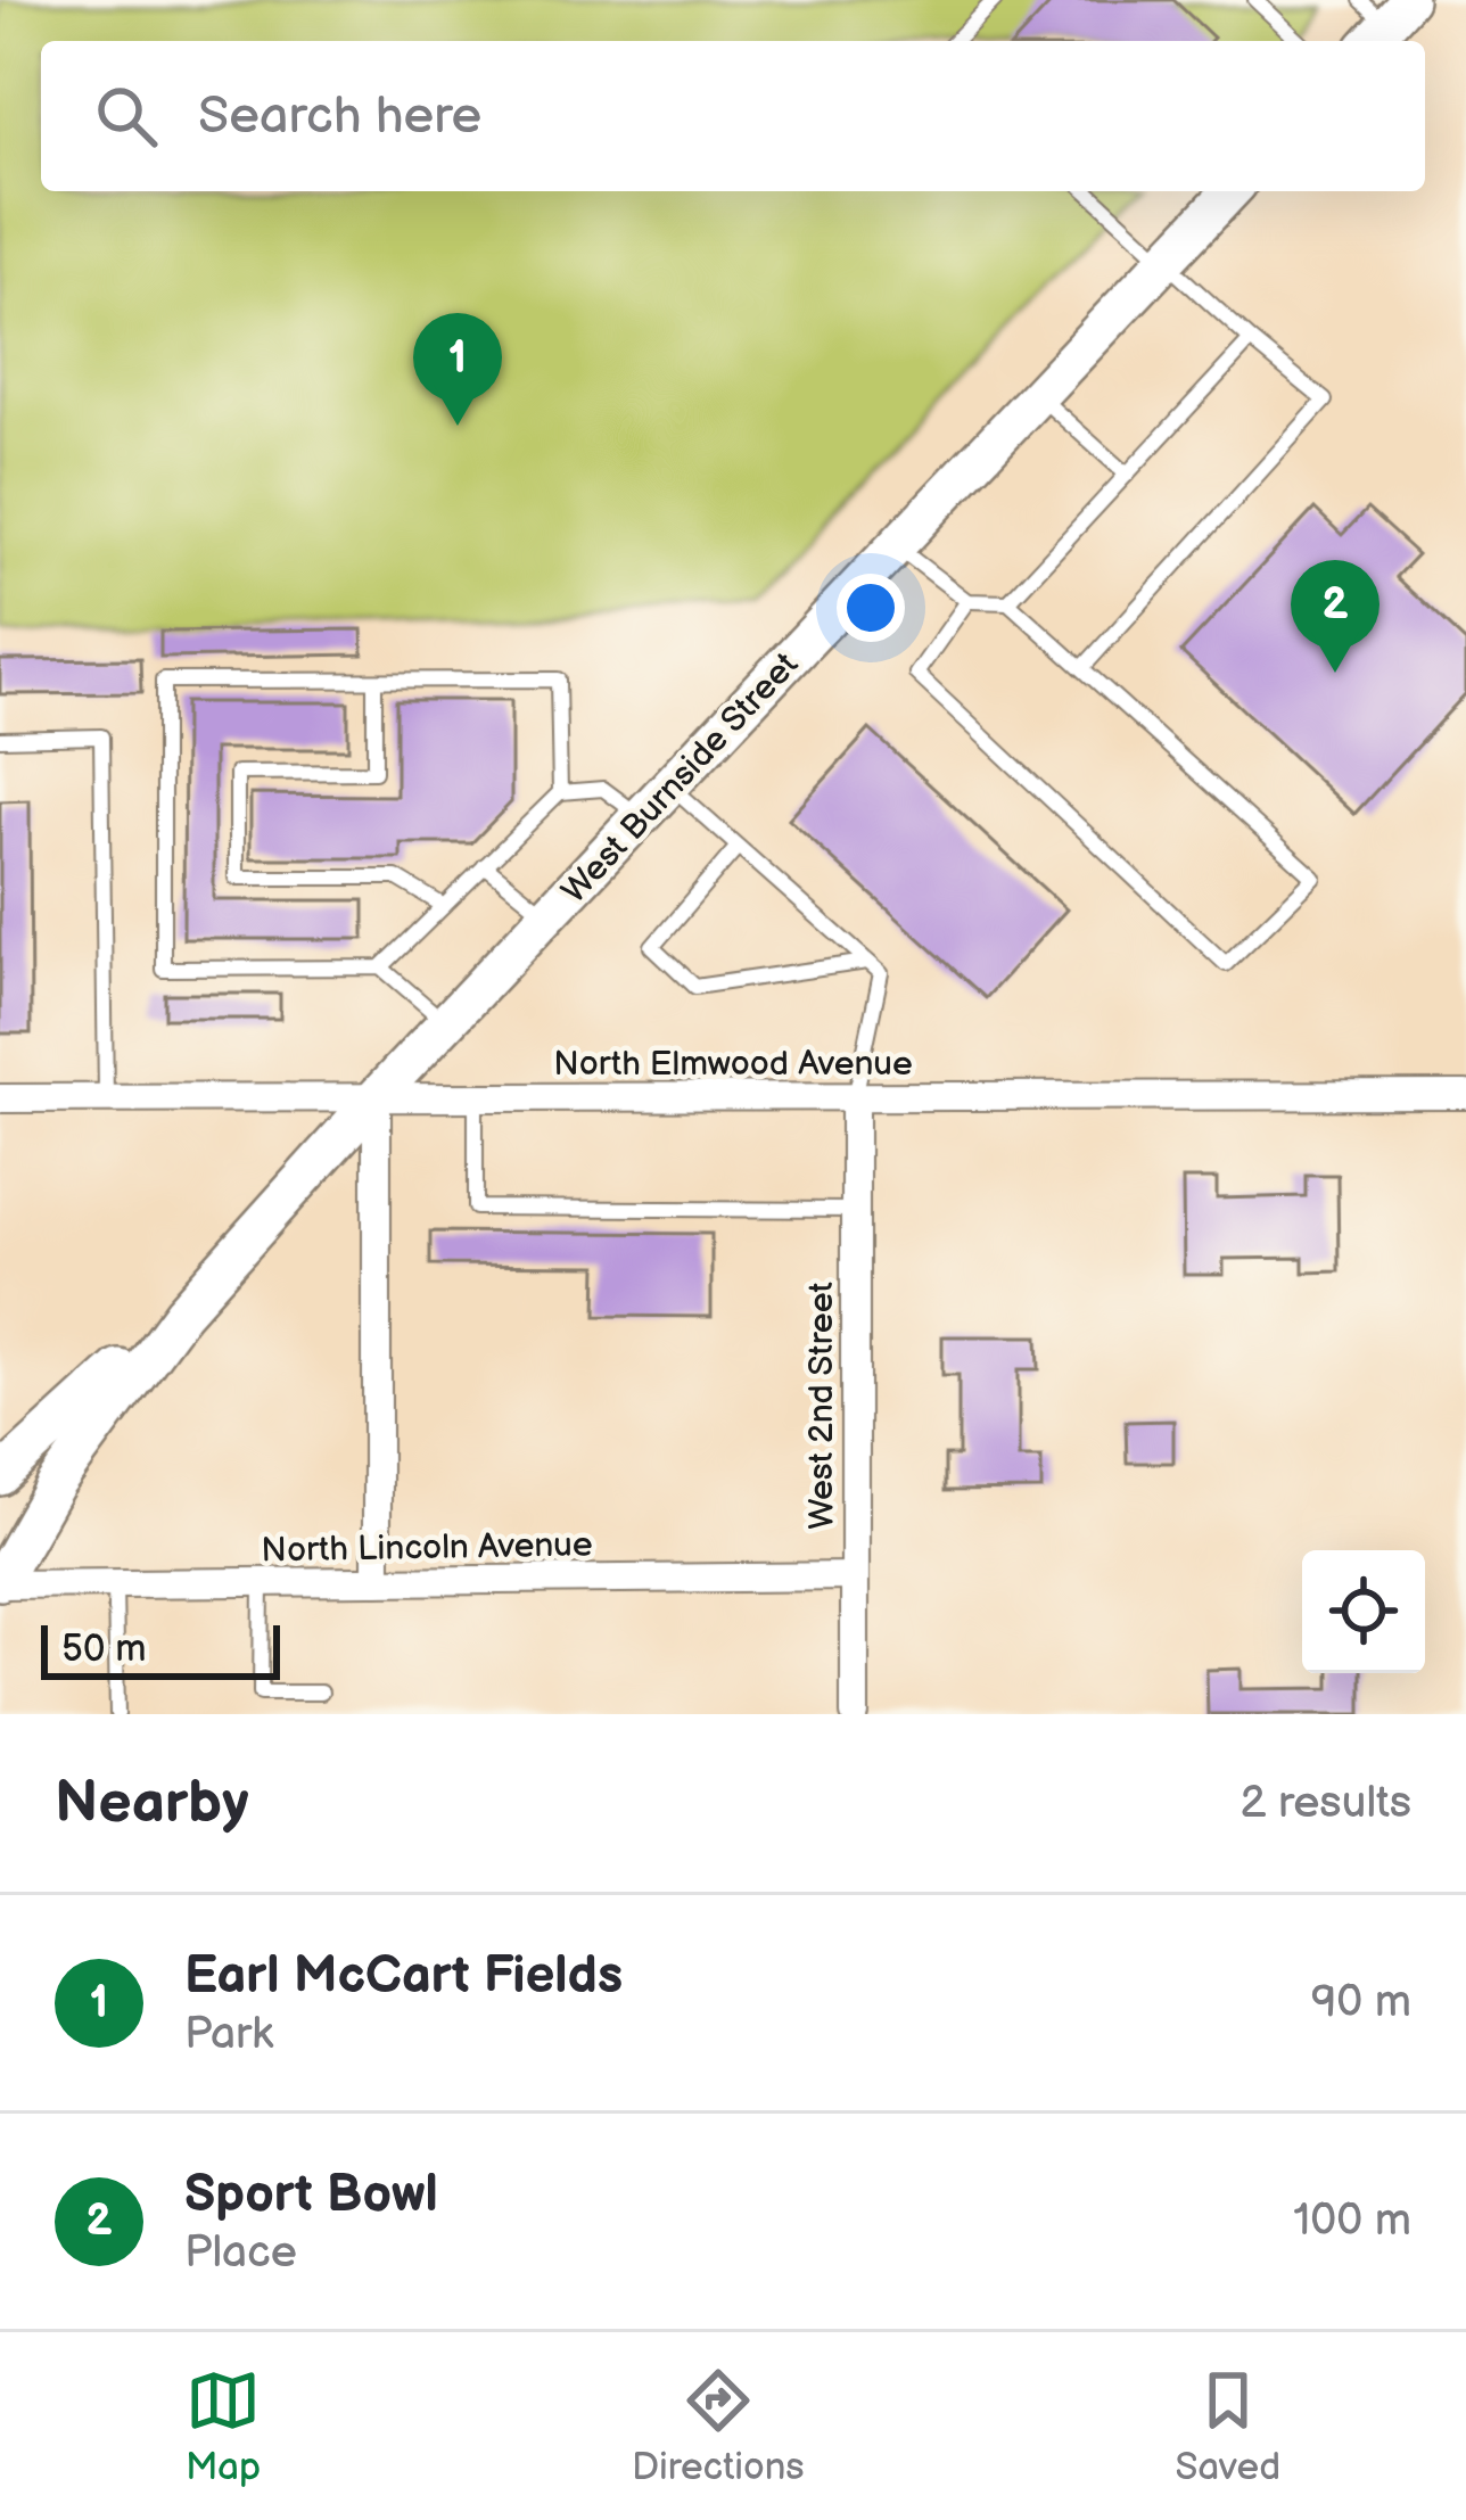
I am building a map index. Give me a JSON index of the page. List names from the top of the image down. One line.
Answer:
{"streets":{"main road":["West Burnside Street"],"street":["North Elmwood Avenue","West 2nd Street","North Lincoln Avenue"]},"crossings":[["West Burnside Street","North Elmwood Avenue"],["West Burnside Street","North Lincoln Avenue"],["North Elmwood Avenue","West 2nd Street"],["West 2nd Street","North Lincoln Avenue"]],"scale_bar":"50 m","page":{"search":"Search here","pins":["1","2"],"scale":"50 m","heading":["Nearby","2 results"],"list":[{"mark":"1","name":"Earl McCart Fields","note":"Park","value":"90 m"},{"mark":"2","name":"Sport Bowl","note":"Place","value":"100 m"}],"nav":["Map","Directions","Saved"]}}
